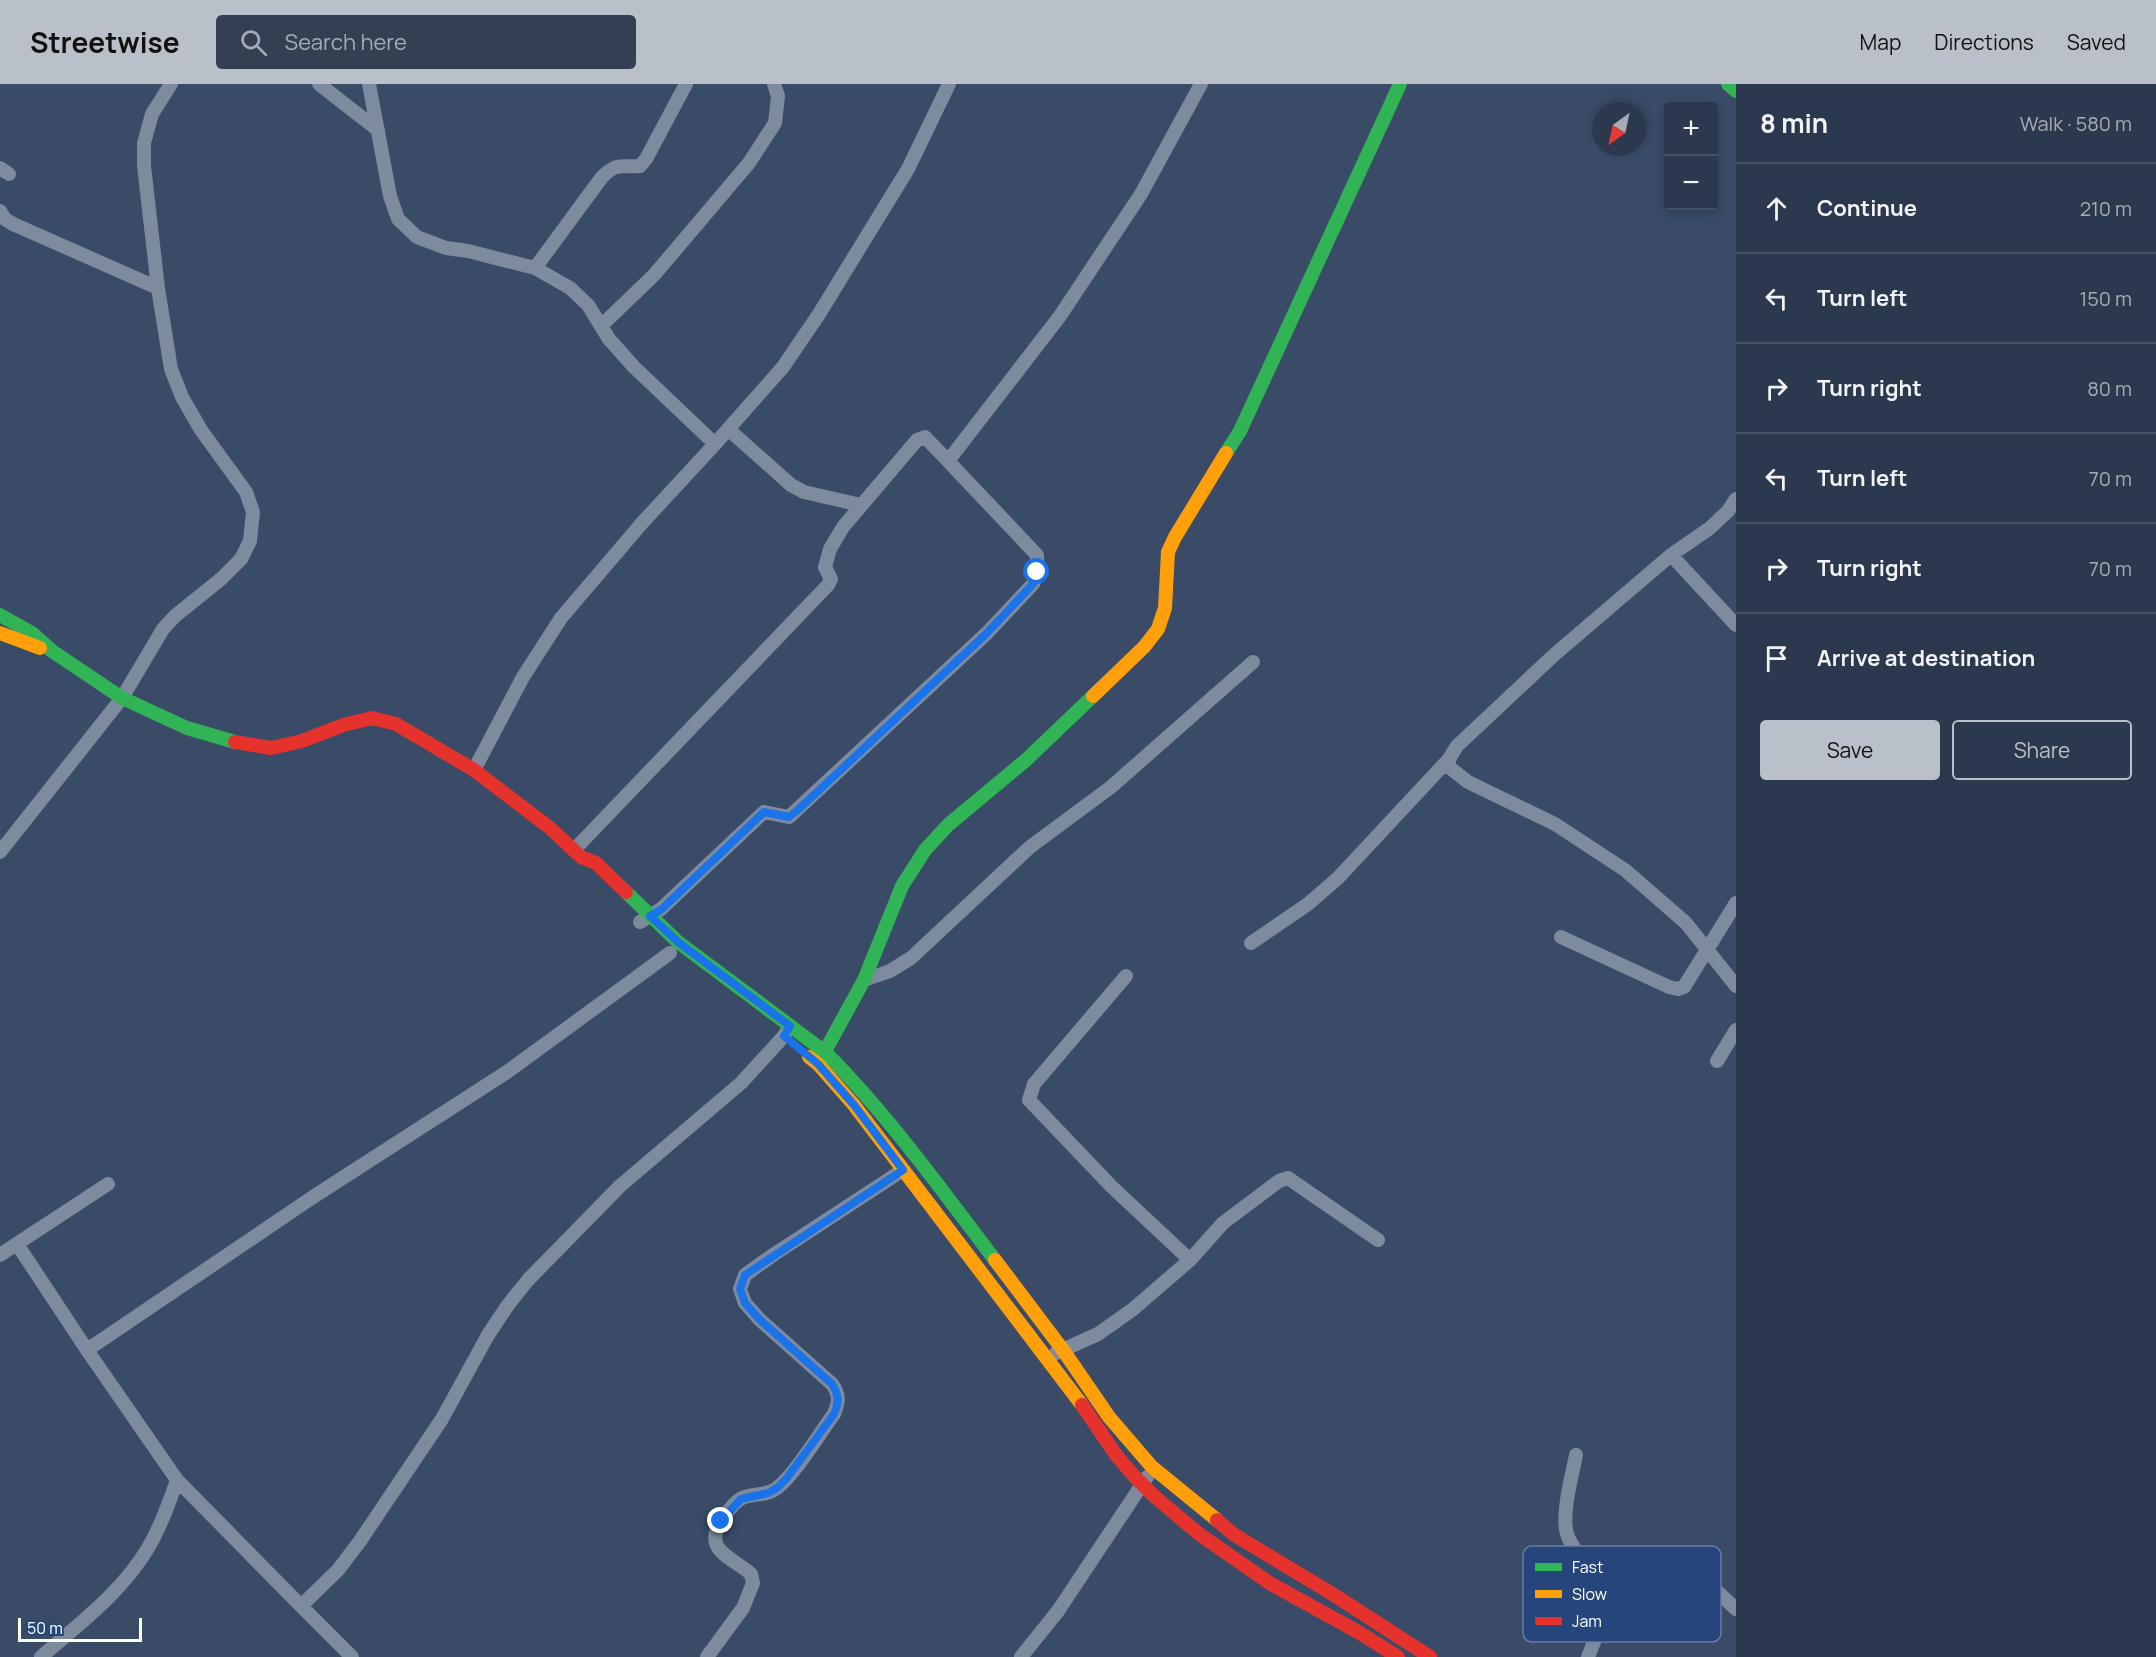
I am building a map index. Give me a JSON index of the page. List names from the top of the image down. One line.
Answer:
{"legend":["Fast","Slow","Jam"],"scale_bar":"50 m","north":"bottom left","page":{"header":"Streetwise","search":"Search here","nav":["Map","Directions","Saved"],"heading":["8 min","Walk · 580 m"],"map_buttons":["+","−"],"list":[["Continue","210 m"],["Turn left","150 m"],["Turn right","80 m"],["Turn left","70 m"],["Turn right","70 m"],"Arrive at destination"],"buttons":["Save","Share"],"scale":"50 m"}}
